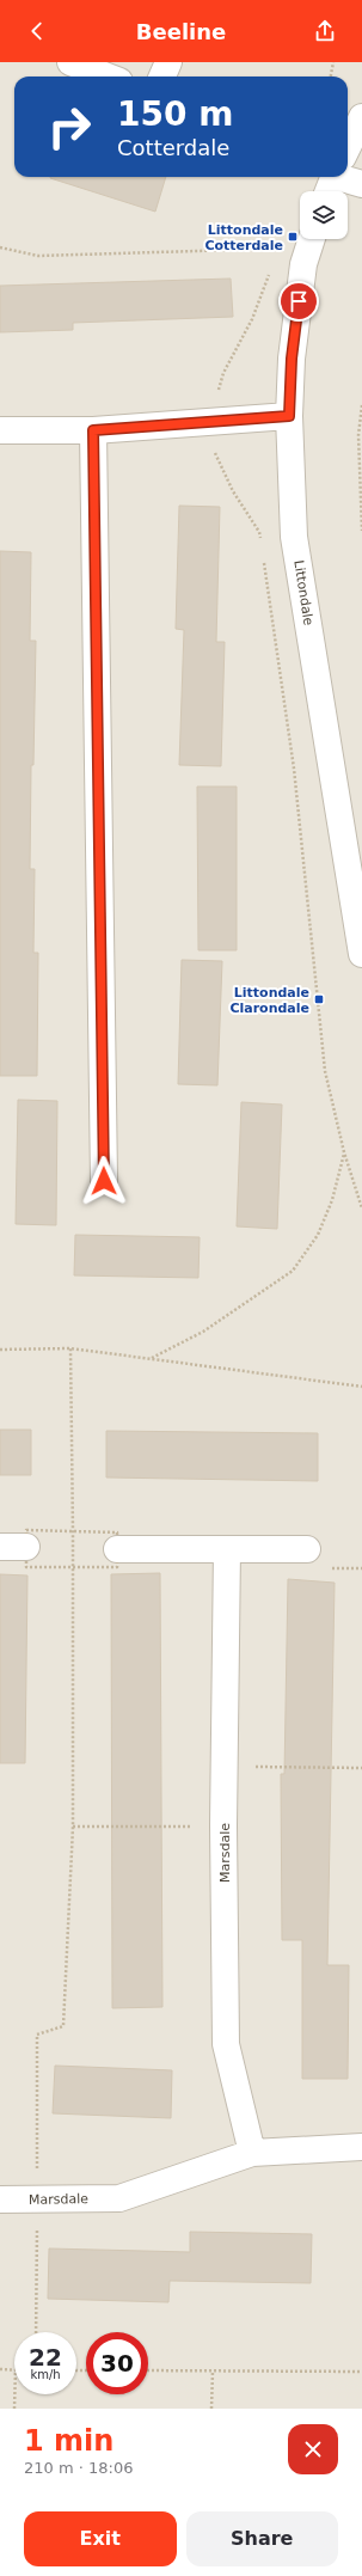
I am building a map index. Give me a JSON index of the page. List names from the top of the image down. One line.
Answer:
{"streets":{"street":["Littondale","Marsdale"]},"places":{"transit":["Littondale Cotterdale","Littondale Clarondale"]},"page":{"header":"Beeline","turn":["150 m","Cotterdale"],"speed":"22 km/h","limit":"30","heading":["1 min","210 m · 18:06"],"buttons":["Exit","Share"]}}
